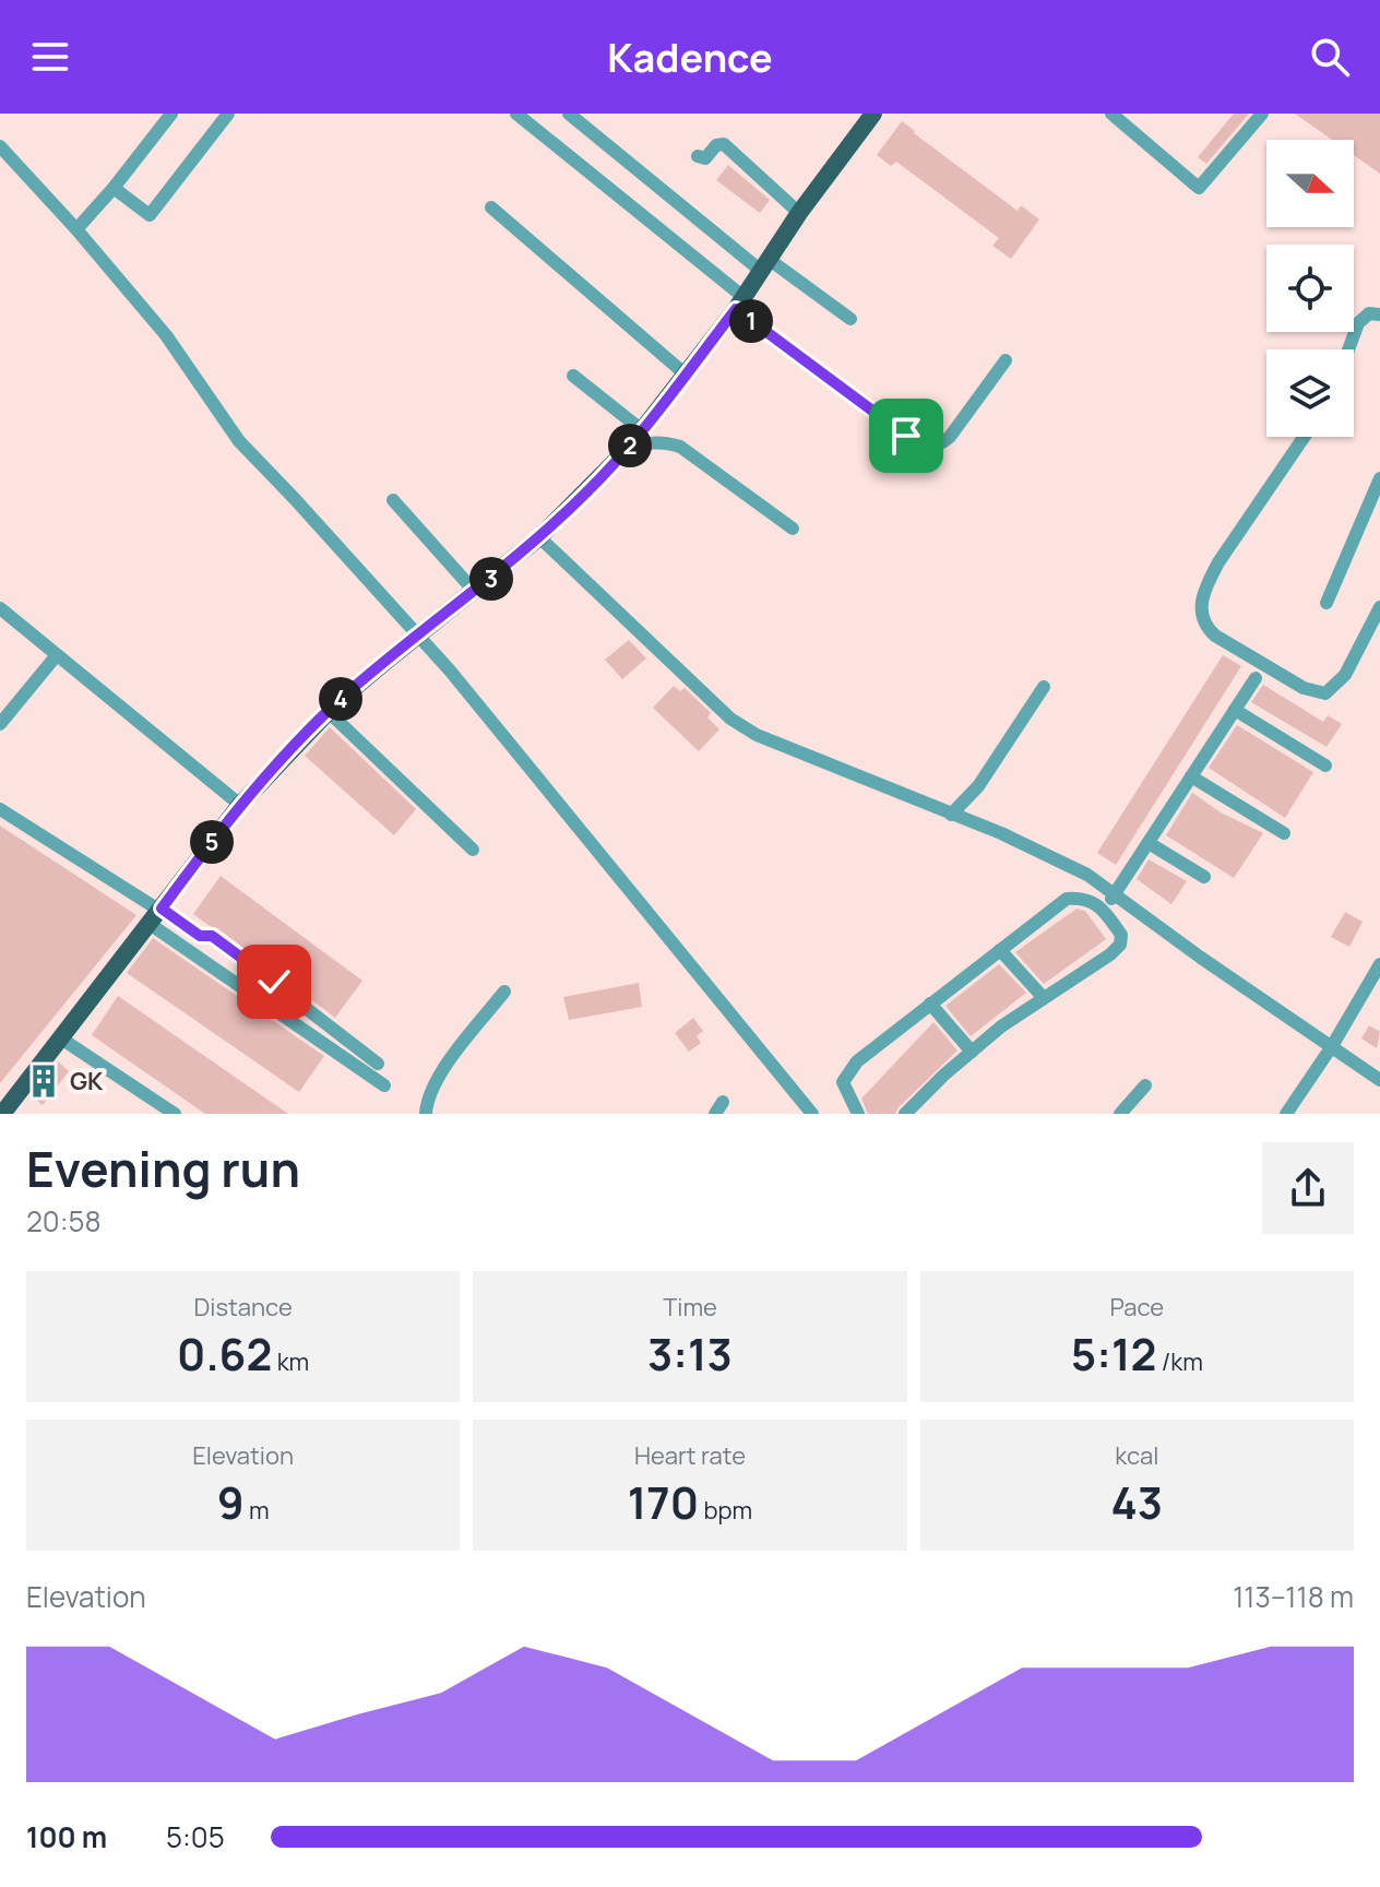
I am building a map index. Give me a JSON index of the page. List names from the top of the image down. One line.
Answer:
{"places":{"building":["GK"]},"north":"right","page":{"header":"Kadence","pins":["1","2","3","4","5"],"heading":["Evening run","20:58"],"stats":[["Distance","0.62 km"],["Time","3:13"],["Pace","5:12 /km"],["Elevation","9 m"],["Heart rate","170 bpm"],["kcal","43"]],"chart":["Elevation","113–118 m"],"list":[{"name":"100 m","note":"5:05"}]}}
